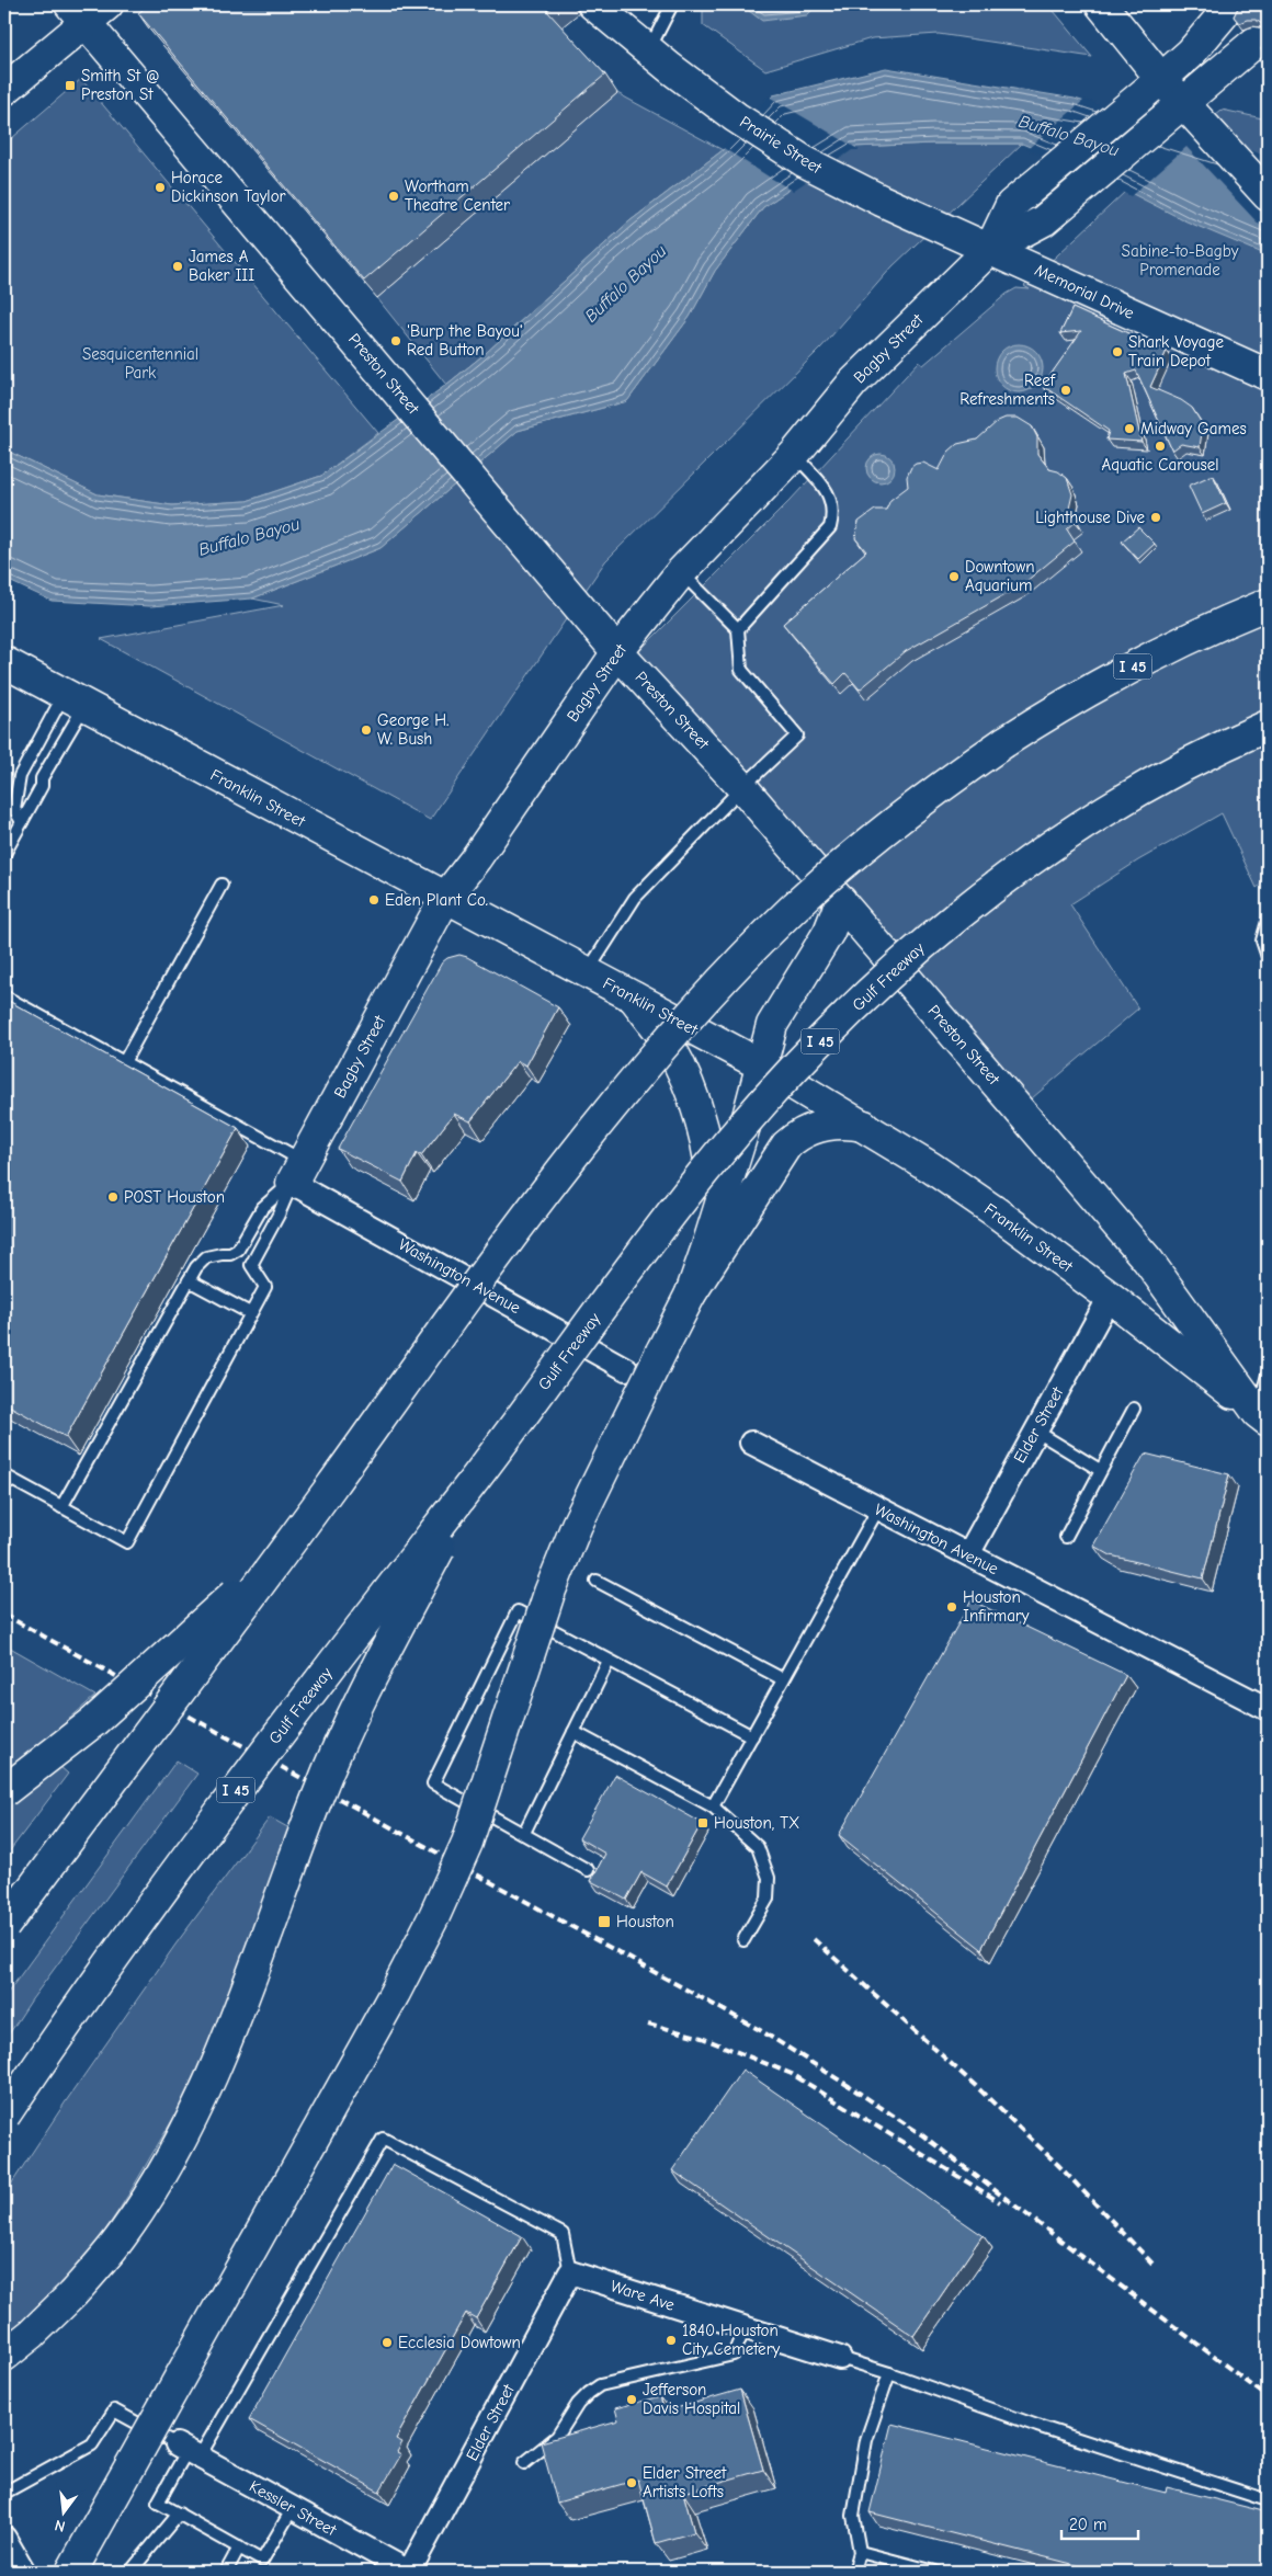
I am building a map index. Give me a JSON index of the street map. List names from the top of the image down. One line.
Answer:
{"streets":{"main road":["Prairie Street","Memorial Drive","Bagby Street","Preston Street","I 45","Franklin Street","Gulf Freeway"],"street":["Washington Avenue","Elder Street","Ware Ave","Kessler Street"]},"crossings":[["Prairie Street","Memorial Drive"],["Prairie Street","Bagby Street"],["Memorial Drive","Bagby Street"],["Bagby Street","Preston Street"],["Bagby Street","Franklin Street"],["Bagby Street","Washington Avenue"],["Preston Street","Franklin Street"],["Franklin Street","Elder Street"],["Washington Avenue","Elder Street"],["Elder Street","Ware Ave"],["Elder Street","Kessler Street"]],"water":["Buffalo Bayou"],"parks":["Sabine-to-Bagby Promenade","Sesquicentennial Park"],"places":{"transit":["Smith St @ Preston St","Houston, TX","Houston"],"other":["Horace Dickinson Taylor","Wortham Theatre Center","James A Baker III","'Burp the Bayou' Red Button","Shark Voyage Train Depot","Reef Refreshments","Midway Games","Aquatic Carousel","Lighthouse Dive","Downtown Aquarium","George H. W. Bush","Eden Plant Co.","POST Houston","Houston Infirmary","1840 Houston City Cemetery","Ecclesia Dowtown","Jefferson Davis Hospital","Elder Street Artists Lofts"]},"scale_bar":"20 m","north":"bottom"}
